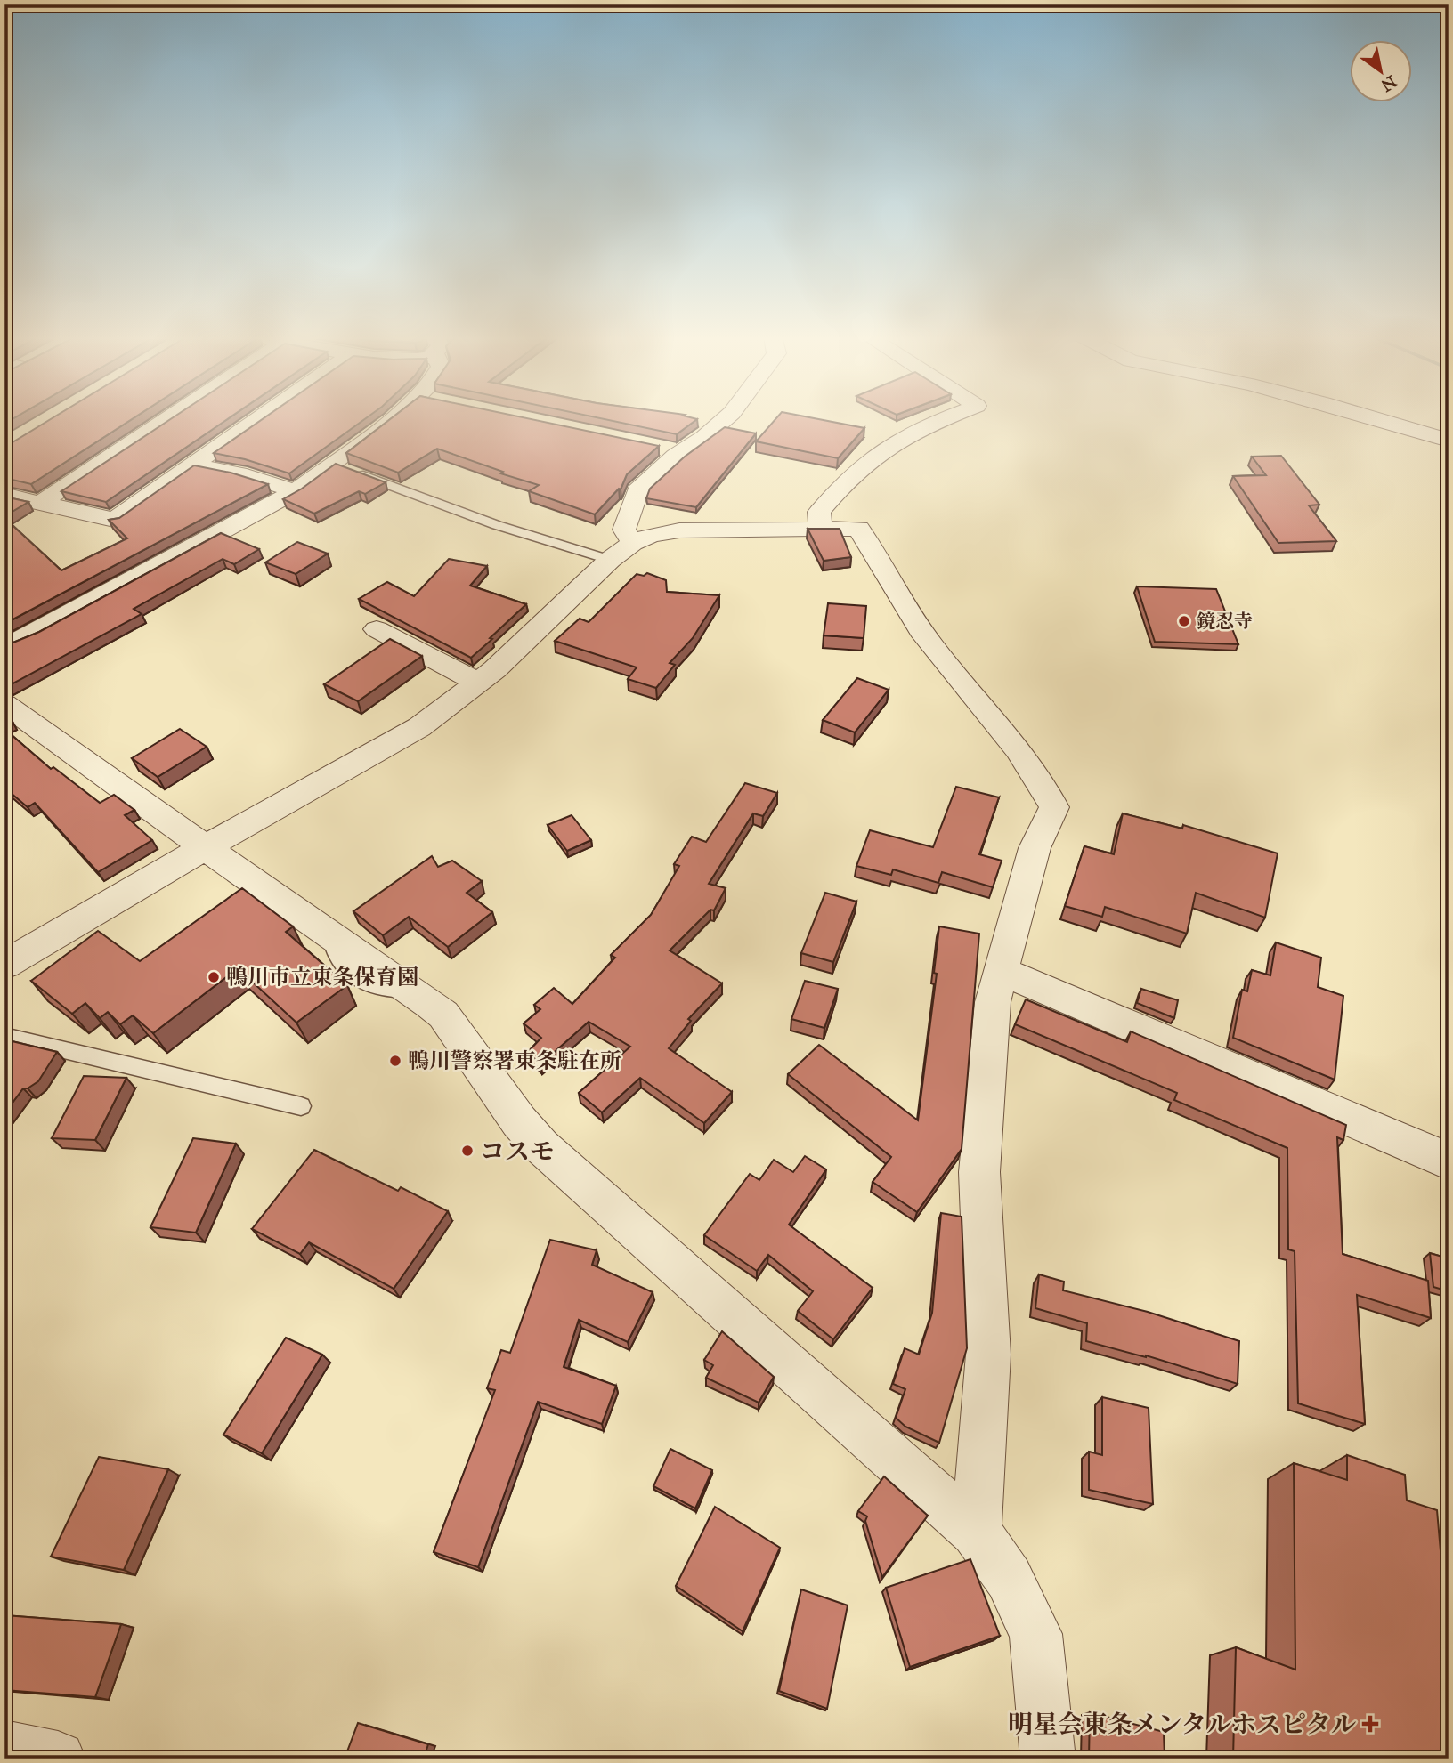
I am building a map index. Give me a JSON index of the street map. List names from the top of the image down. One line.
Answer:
{"places":{"other":["鏡忍寺","鴨川市立東条保育園","鴨川警察署東条駐在所","コスモ"],"health":["明星会東条メンタルホスピタル"]},"north":"bottom right"}
